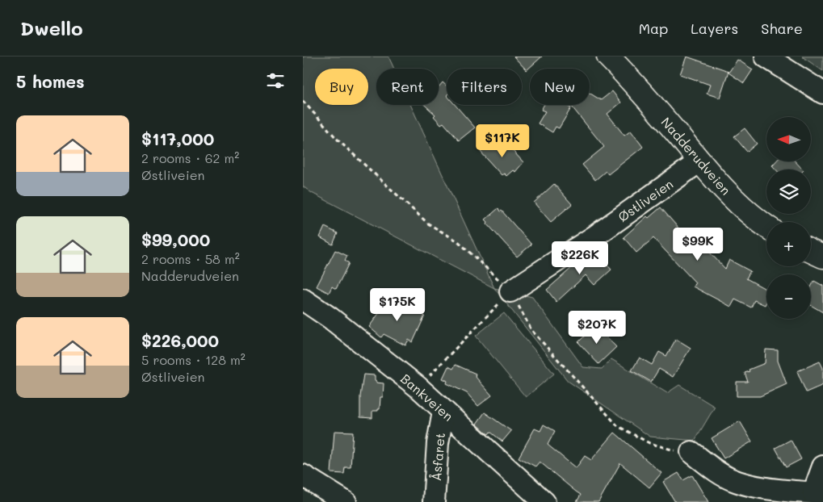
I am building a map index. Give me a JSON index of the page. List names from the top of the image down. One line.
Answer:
{"streets":{"main road":["Nadderudveien"],"street":["Østliveien","Bankveien","Åsfaret"]},"crossings":[["Nadderudveien","Østliveien"],["Bankveien","Åsfaret"]],"north":"left","page":{"header":"Dwello","nav":["Map","Layers","Share"],"heading":"5 homes","chip":["Buy","Rent","Filters","New"],"list":[{"name":"$117,000","note":"2 rooms · 62 m² · Østliveien"},{"name":"$99,000","note":"2 rooms · 58 m² · Nadderudveien"},{"name":"$226,000","note":"5 rooms · 128 m² · Østliveien"}],"map_buttons":["+","−"],"price":["$117K","$99K","$226K","$175K","$207K"]}}
